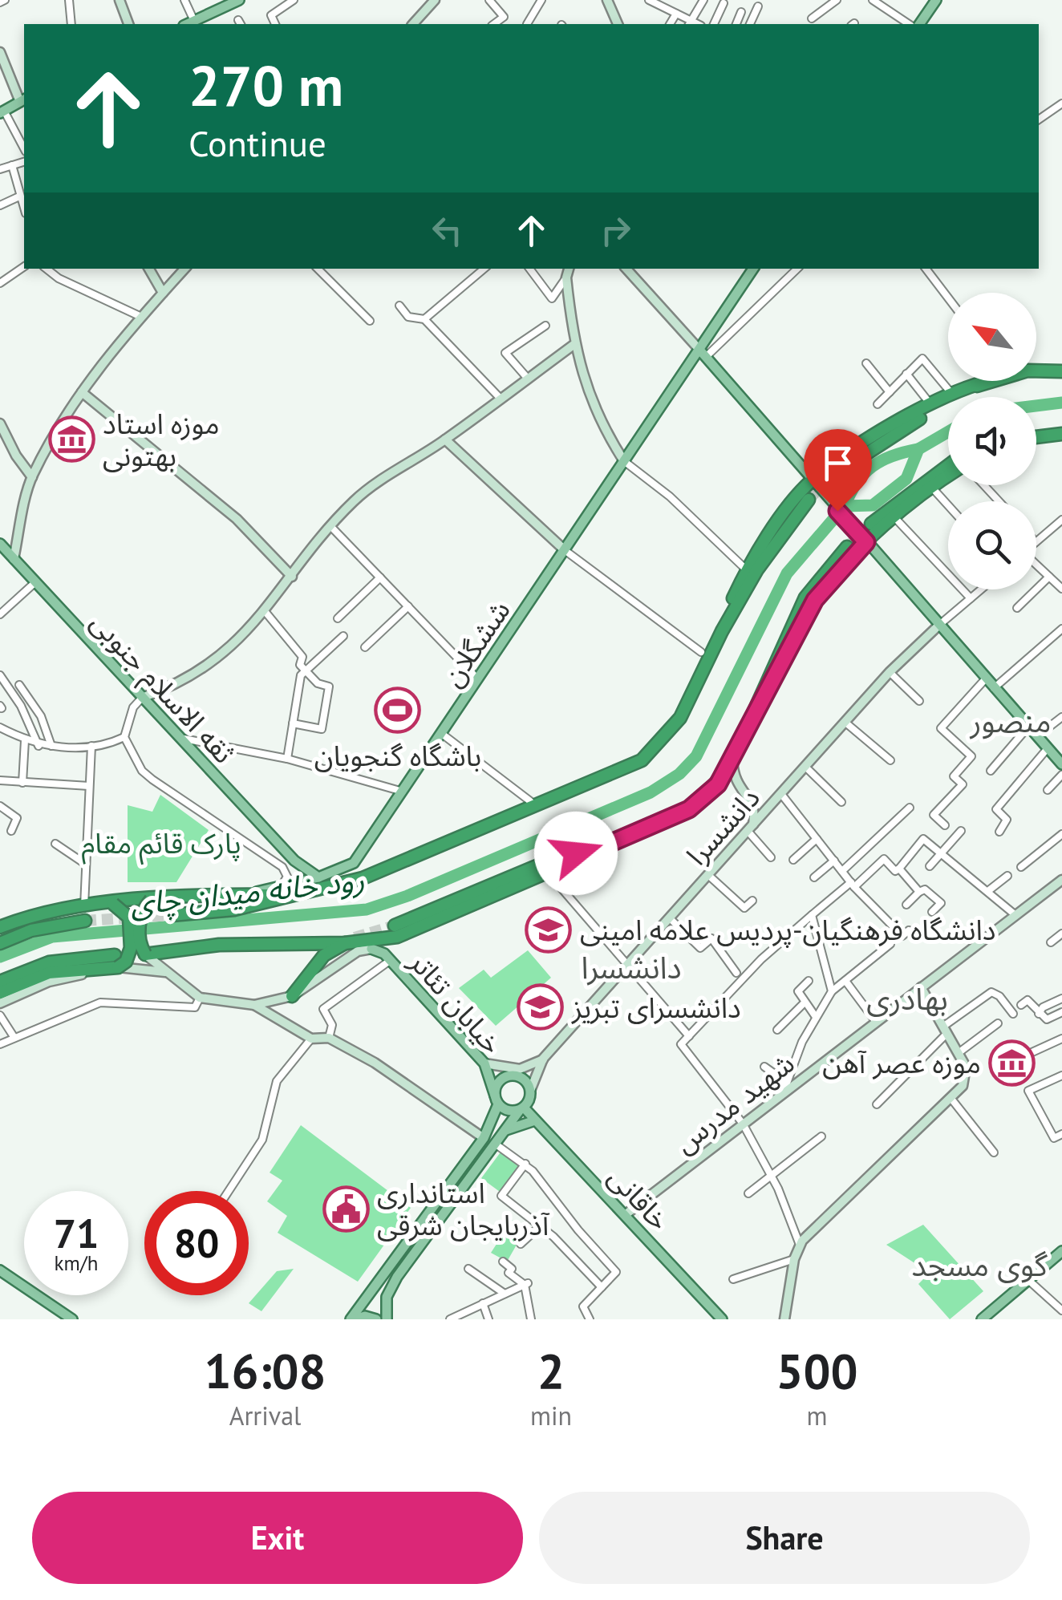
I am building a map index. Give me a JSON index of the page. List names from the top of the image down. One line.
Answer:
{"streets":{"main road":["ششگلان","ثقه الاسلام جنوبی","دانشسرا","خیابان تئاتر","شهید مدرس","خاقانی"]},"crossings":[["ششگلان","ثقه الاسلام جنوبی"],["دانشسرا","خیابان تئاتر"],["دانشسرا","خاقانی"],["خیابان تئاتر","خاقانی"],["شهید مدرس","خاقانی"]],"districts":["منصور","دانشسرا","بهادری","گوی مسجد"],"water":["رود خانه میدان چای"],"parks":["پارک قائم مقام"],"places":{"museum":["موزه استاد بهتونی","موزه عصر آهن"],"sports":["باشگاه گنجویان"],"school or university":["دانشگاه فرهنگیان-پردیس علامه امینی","دانشسرای تبریز"],"public building":["استانداری آذربایجان شرقی"]},"north":"top left","page":{"turn":["270 m","Continue"],"speed":"71 km/h","limit":"80","eta":["16:08","Arrival","2","min","500","m"],"buttons":["Exit","Share"]}}
